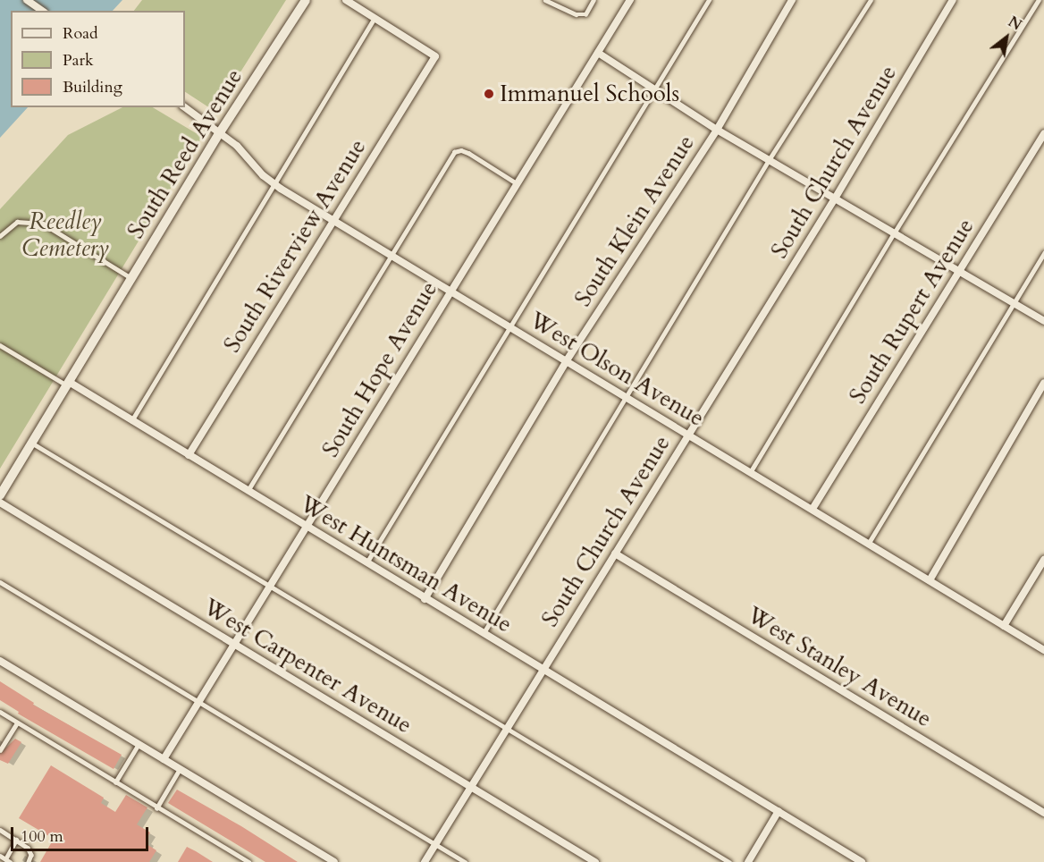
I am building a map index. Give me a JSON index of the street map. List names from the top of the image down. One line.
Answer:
{"streets":{"street":["South Reed Avenue","South Church Avenue","South Klein Avenue","South Riverview Avenue","South Rupert Avenue","South Hope Avenue","West Olson Avenue","West Huntsman Avenue","West Carpenter Avenue","West Stanley Avenue"]},"crossings":[["South Reed Avenue","West Olson Avenue"],["South Reed Avenue","West Huntsman Avenue"],["South Church Avenue","West Olson Avenue"],["South Church Avenue","West Huntsman Avenue"],["South Church Avenue","West Carpenter Avenue"],["South Church Avenue","West Stanley Avenue"],["South Klein Avenue","West Olson Avenue"],["South Klein Avenue","West Huntsman Avenue"],["South Riverview Avenue","West Olson Avenue"],["South Riverview Avenue","West Huntsman Avenue"],["South Rupert Avenue","West Olson Avenue"],["South Hope Avenue","West Olson Avenue"],["South Hope Avenue","West Huntsman Avenue"],["South Hope Avenue","West Carpenter Avenue"]],"parks":["Reedley Cemetery"],"places":["Immanuel Schools"],"legend":["Road","Park","Building"],"scale_bar":"100 m","north":"top right"}
